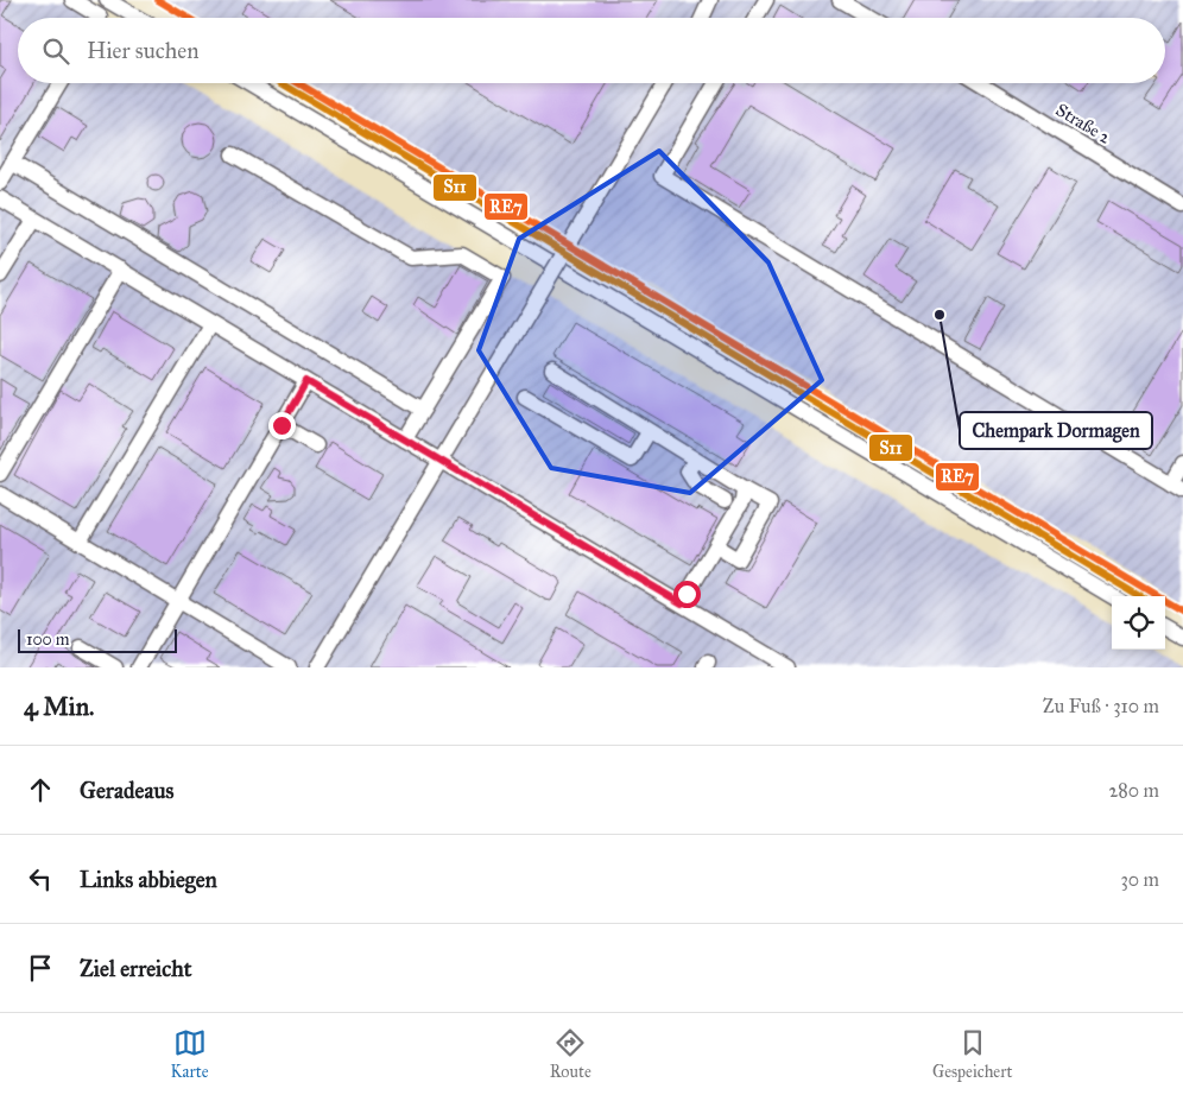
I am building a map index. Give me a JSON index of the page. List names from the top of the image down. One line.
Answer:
{"streets":{"street":["Straße 2"]},"places":["Chempark Dormagen"],"lines":["transit line RE7","transit line S11"],"scale_bar":"100 m","page":{"search":"Hier suchen","scale":"100 m","heading":["4 Min.","Zu Fuß · 310 m"],"list":[["Geradeaus","280 m"],["Links abbiegen","30 m"],"Ziel erreicht"],"nav":["Karte","Route","Gespeichert"]}}
